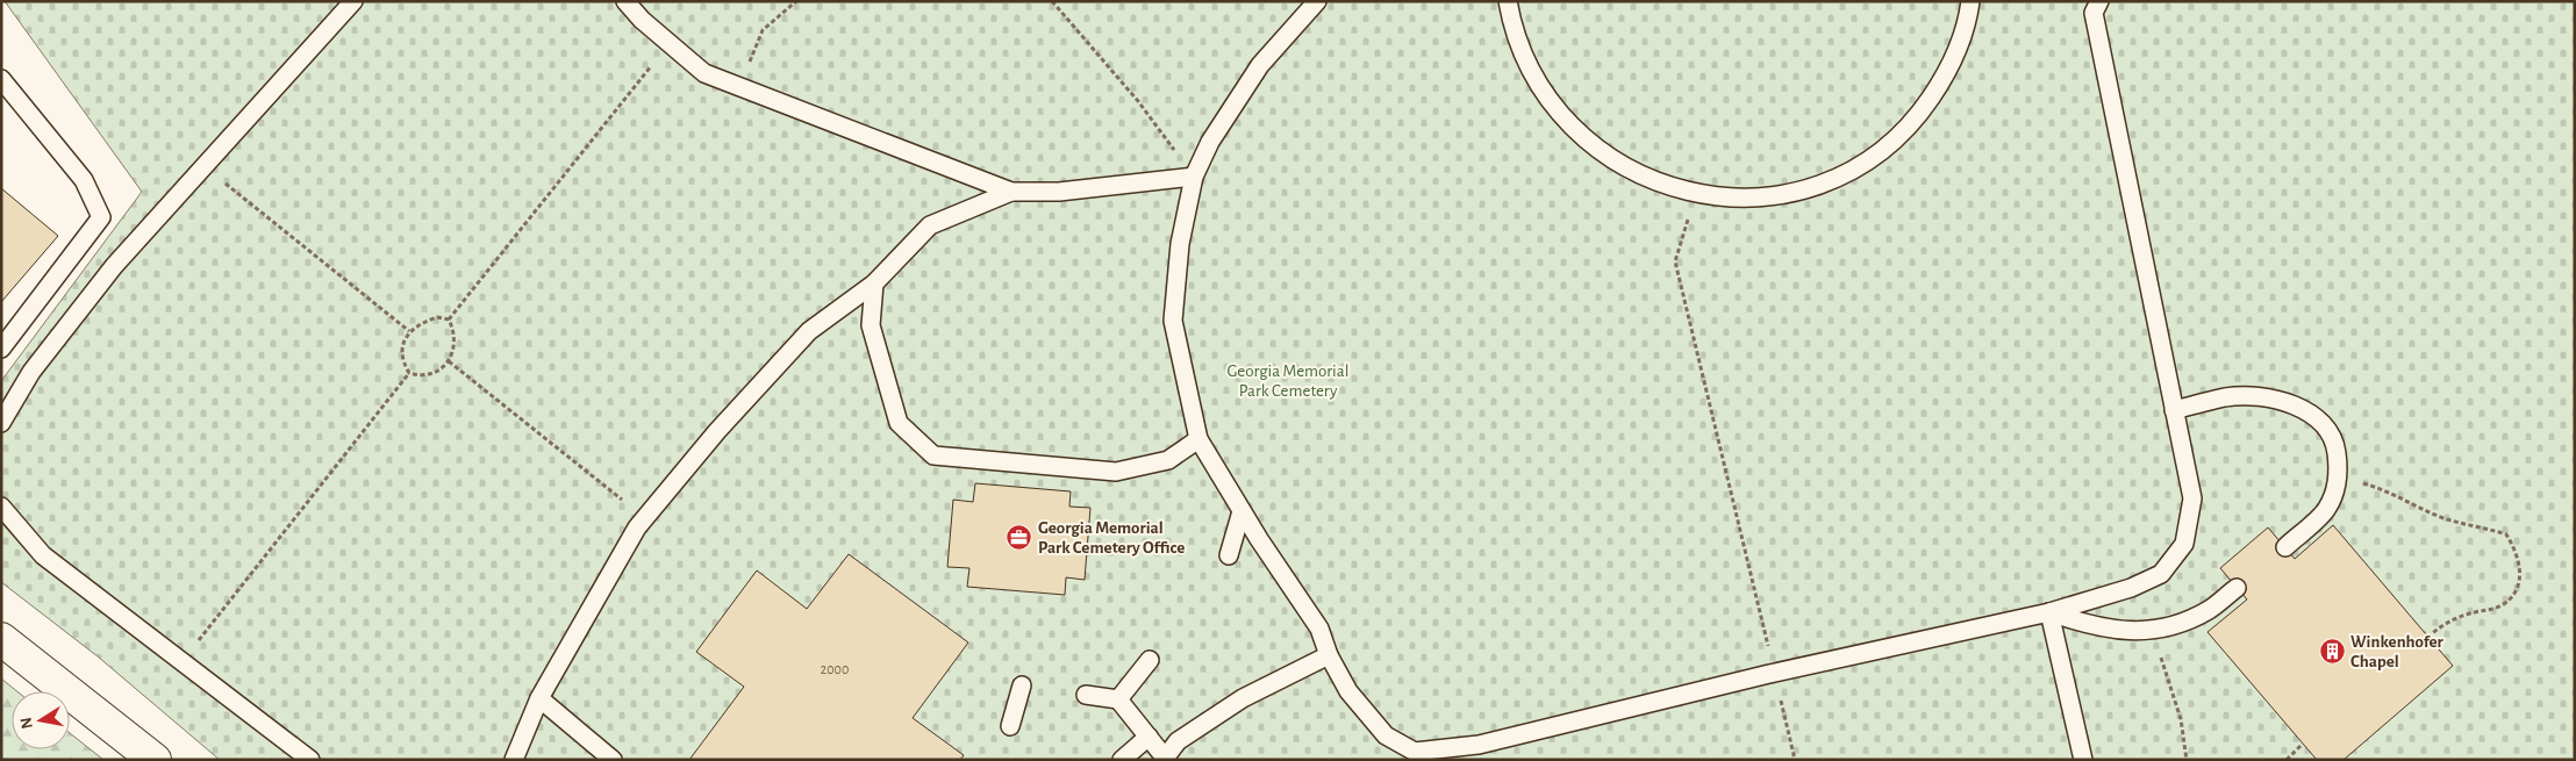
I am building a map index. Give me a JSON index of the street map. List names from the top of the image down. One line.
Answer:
{"parks":["Georgia Memorial Park Cemetery"],"places":{"office":["Georgia Memorial Park Cemetery Office"],"building":["Winkenhofer Chapel"]},"house_numbers":["2000"],"north":"left"}
